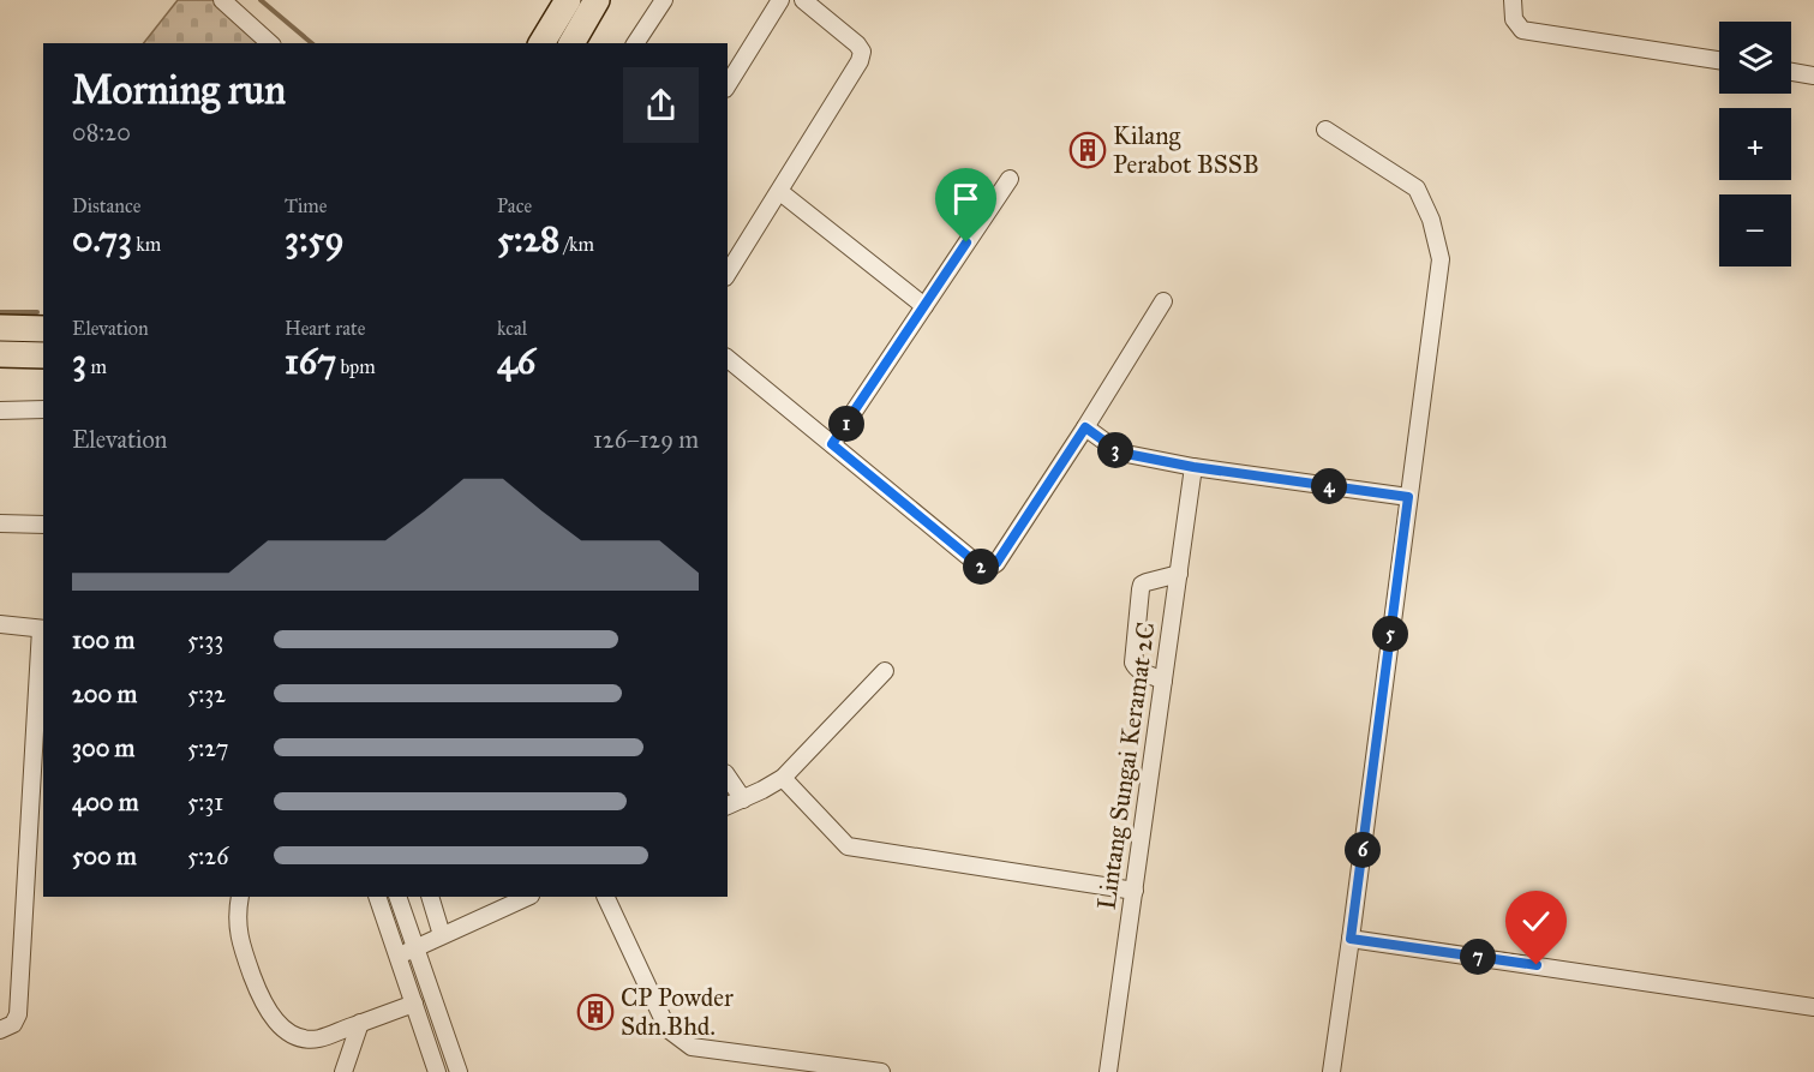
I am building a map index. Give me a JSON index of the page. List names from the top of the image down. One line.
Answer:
{"streets":{"street":["Lintang Sungai Keramat 2C"]},"places":{"building":["Kilang Perabot BSSB","CP Powder Sdn.Bhd."]},"page":{"map_buttons":["+","−"],"heading":["Morning run","08:20"],"stats":[["Distance","0.73 km"],["Time","3:59"],["Pace","5:28 /km"],["Elevation","3 m"],["Heart rate","167 bpm"],["kcal","46"]],"pins":["1","3","4","2","5","6","7"],"chart":["Elevation","126–129 m"],"list":[{"name":"100 m","note":"5:33"},{"name":"200 m","note":"5:32"},{"name":"300 m","note":"5:27"},{"name":"400 m","note":"5:31"},{"name":"500 m","note":"5:26"}]}}
